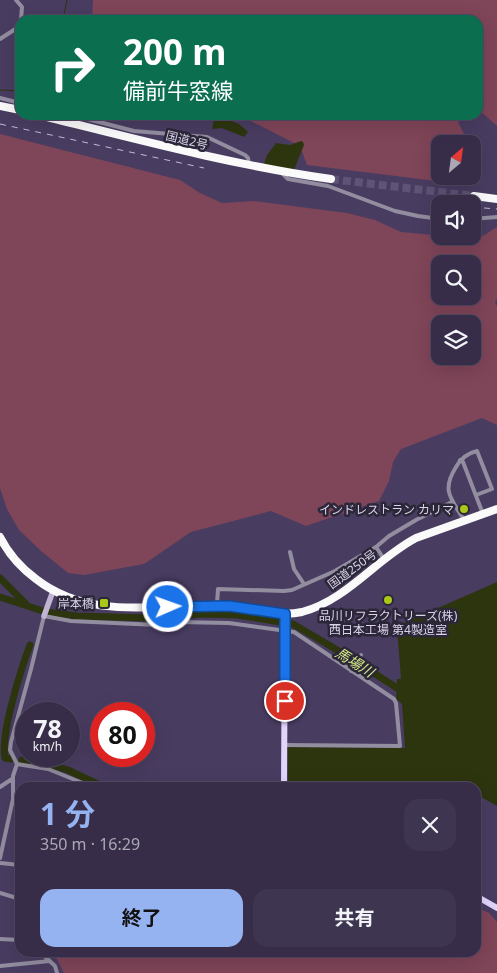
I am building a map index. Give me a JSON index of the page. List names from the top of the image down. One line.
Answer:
{"streets":{"highway":["国道2号","国道250号"]},"water":["馬場川"],"places":{"other":["インドレストラン カリマ","品川リフラクトリーズ(株) 西日本工場 第4製造室"],"transit":["岸本橋"]},"north":"top right","page":{"turn":["200 m","備前牛窓線"],"speed":"78 km/h","limit":"80","heading":["1 分","350 m · 16:29"],"buttons":["終了","共有"]}}
